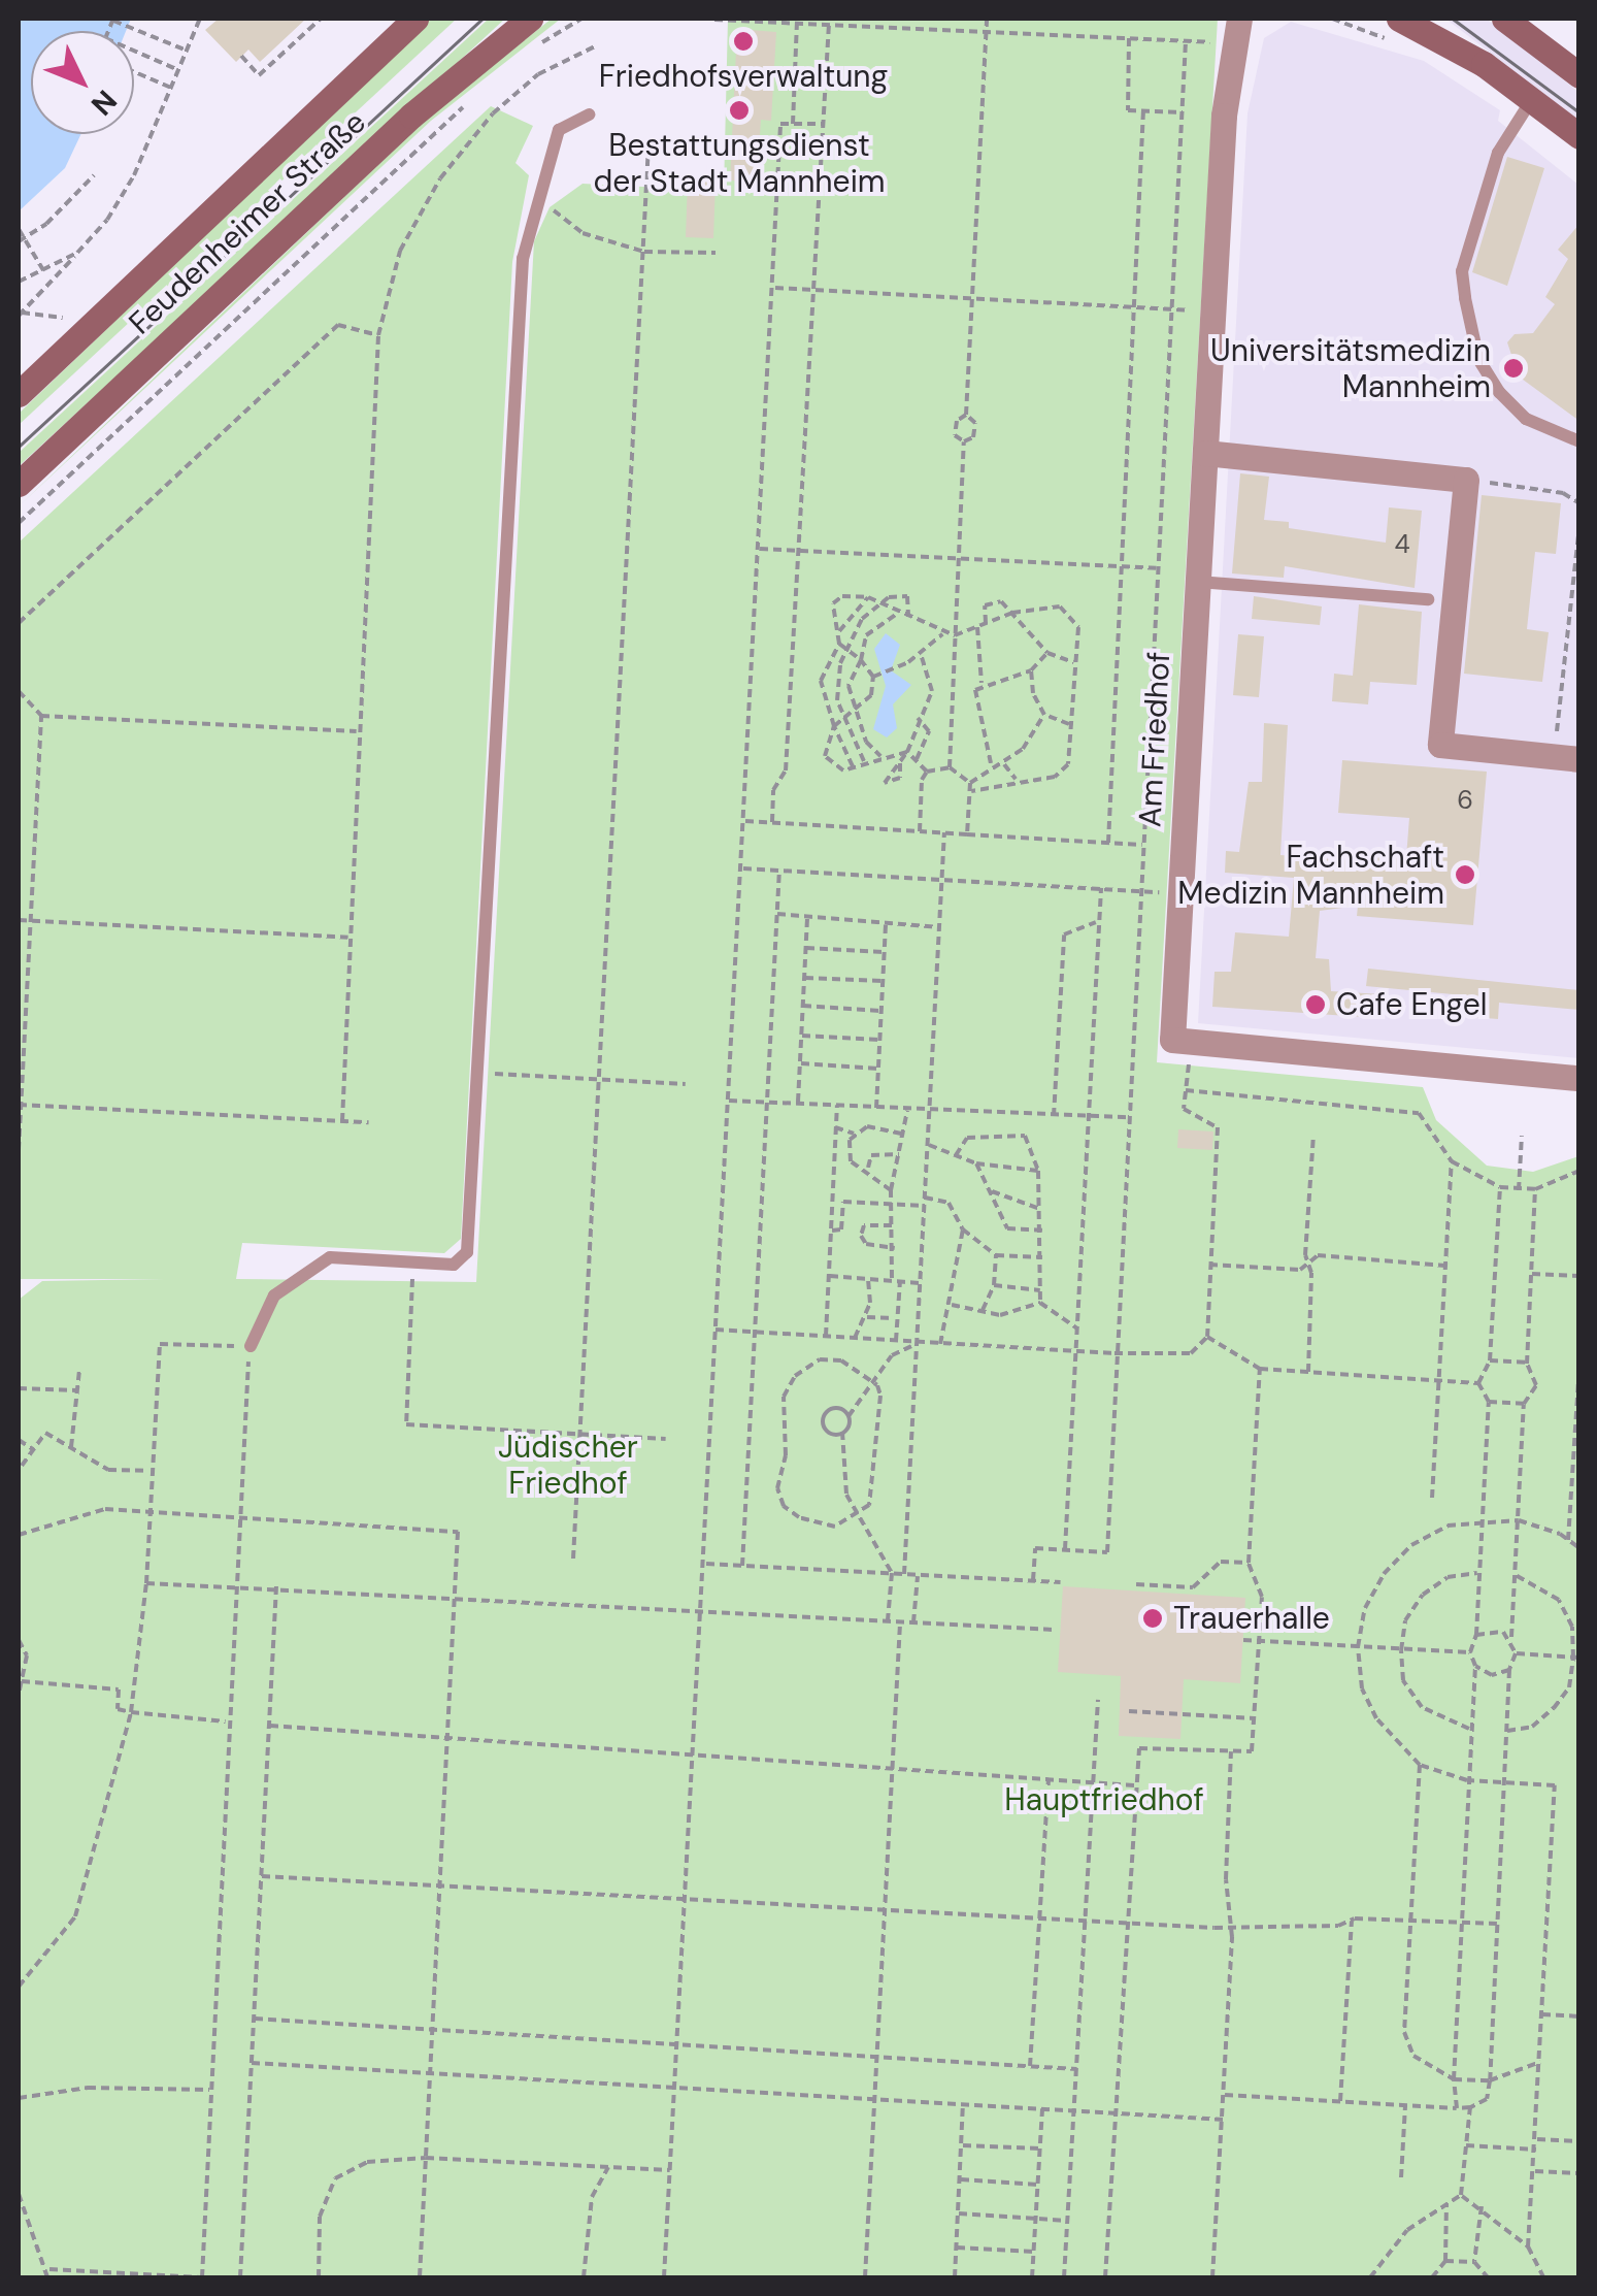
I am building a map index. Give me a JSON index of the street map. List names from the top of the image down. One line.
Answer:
{"streets":{"main road":["Feudenheimer Straße"],"street":["Am Friedhof"]},"parks":["Jüdischer Friedhof","Hauptfriedhof"],"places":["Friedhofsverwaltung","Bestattungsdienst der Stadt Mannheim","Universitätsmedizin Mannheim","Fachschaft Medizin Mannheim","Cafe Engel","Trauerhalle"],"house_numbers":["4","6"],"north":"bottom right"}
